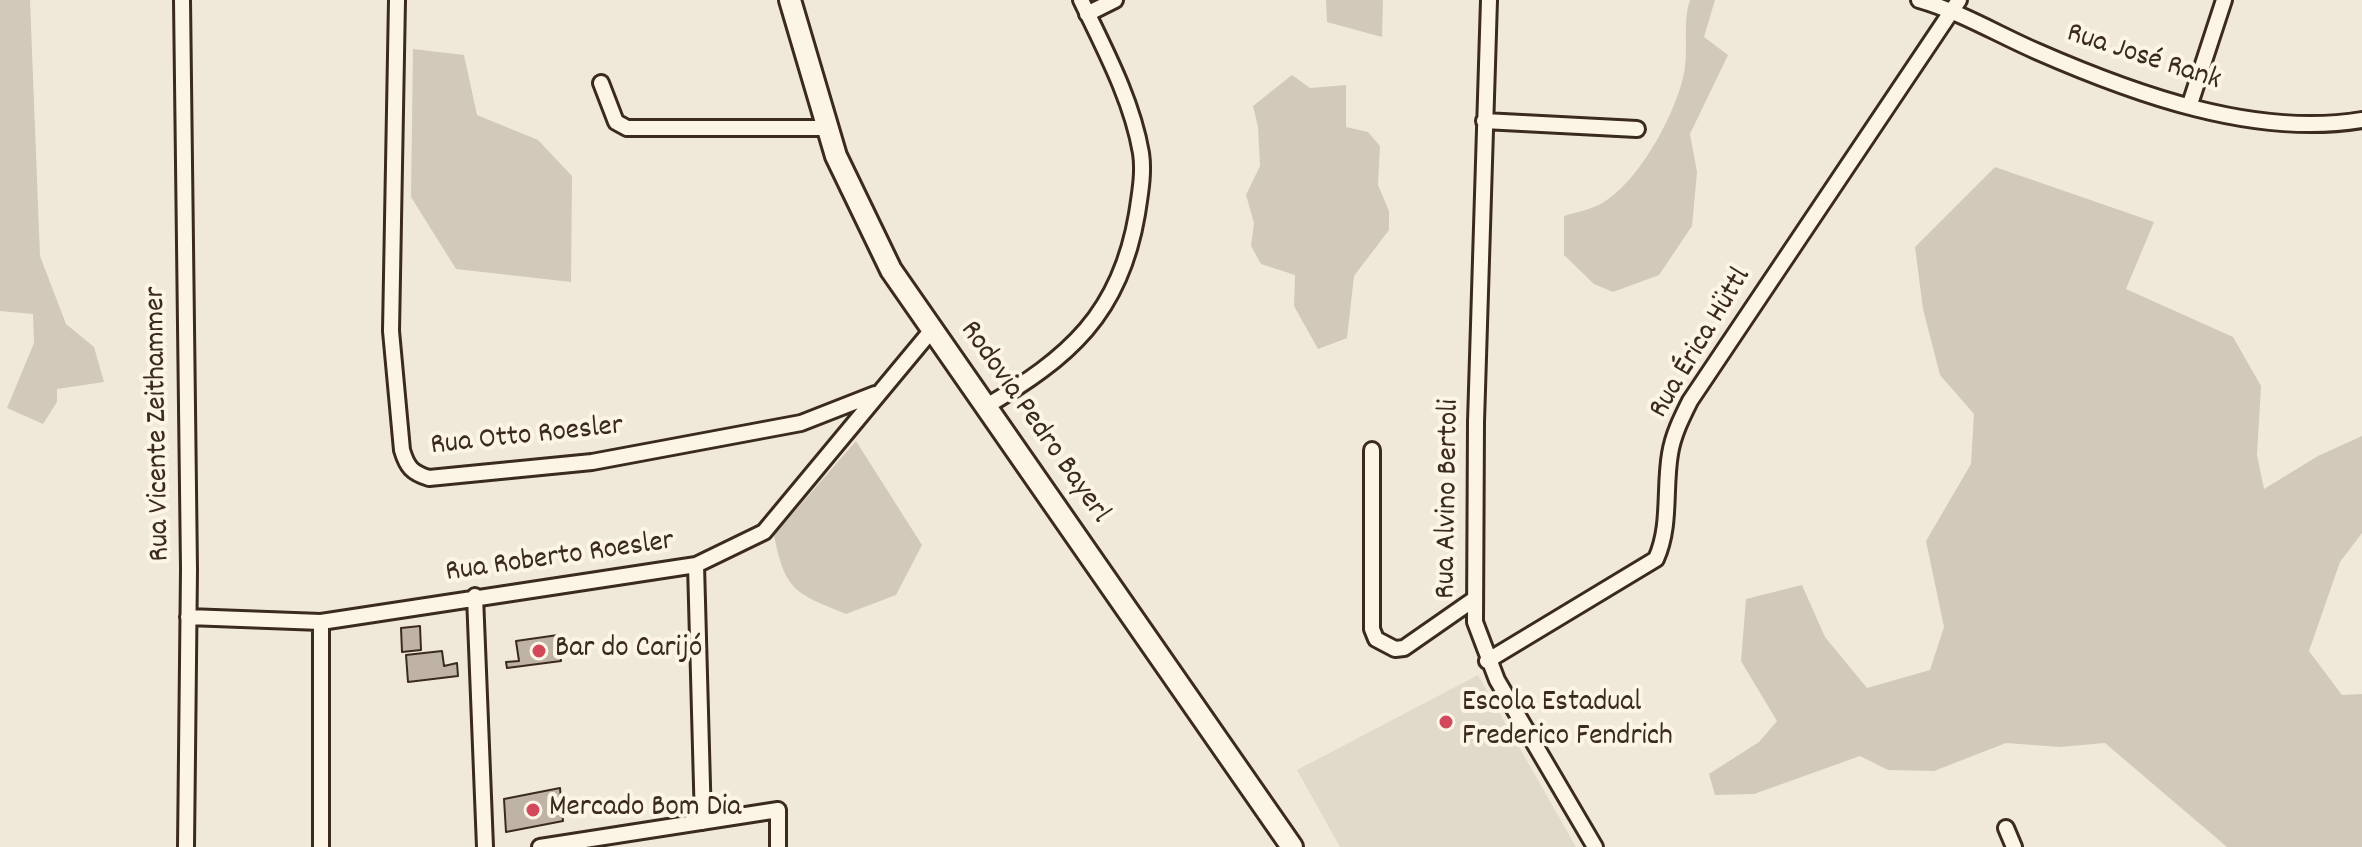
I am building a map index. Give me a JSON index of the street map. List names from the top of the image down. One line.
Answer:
{"streets":{"main road":["Rodovia Pedro Bayerl"],"street":["Rua José Rank","Rua Érica Hüttl","Rua Vicente Zeithammer","Rua Otto Roesler","Rua Alvino Bertoli","Rua Roberto Roesler"]},"crossings":[["Rua José Rank","Rua Érica Hüttl"],["Rua Érica Hüttl","Rua Alvino Bertoli"],["Rodovia Pedro Bayerl","Rua Roberto Roesler"],["Rua Vicente Zeithammer","Rua Roberto Roesler"],["Rua Otto Roesler","Rua Roberto Roesler"]],"places":["Bar do Carijó","Escola Estadual Frederico Fendrich","Mercado Bom Dia"]}
